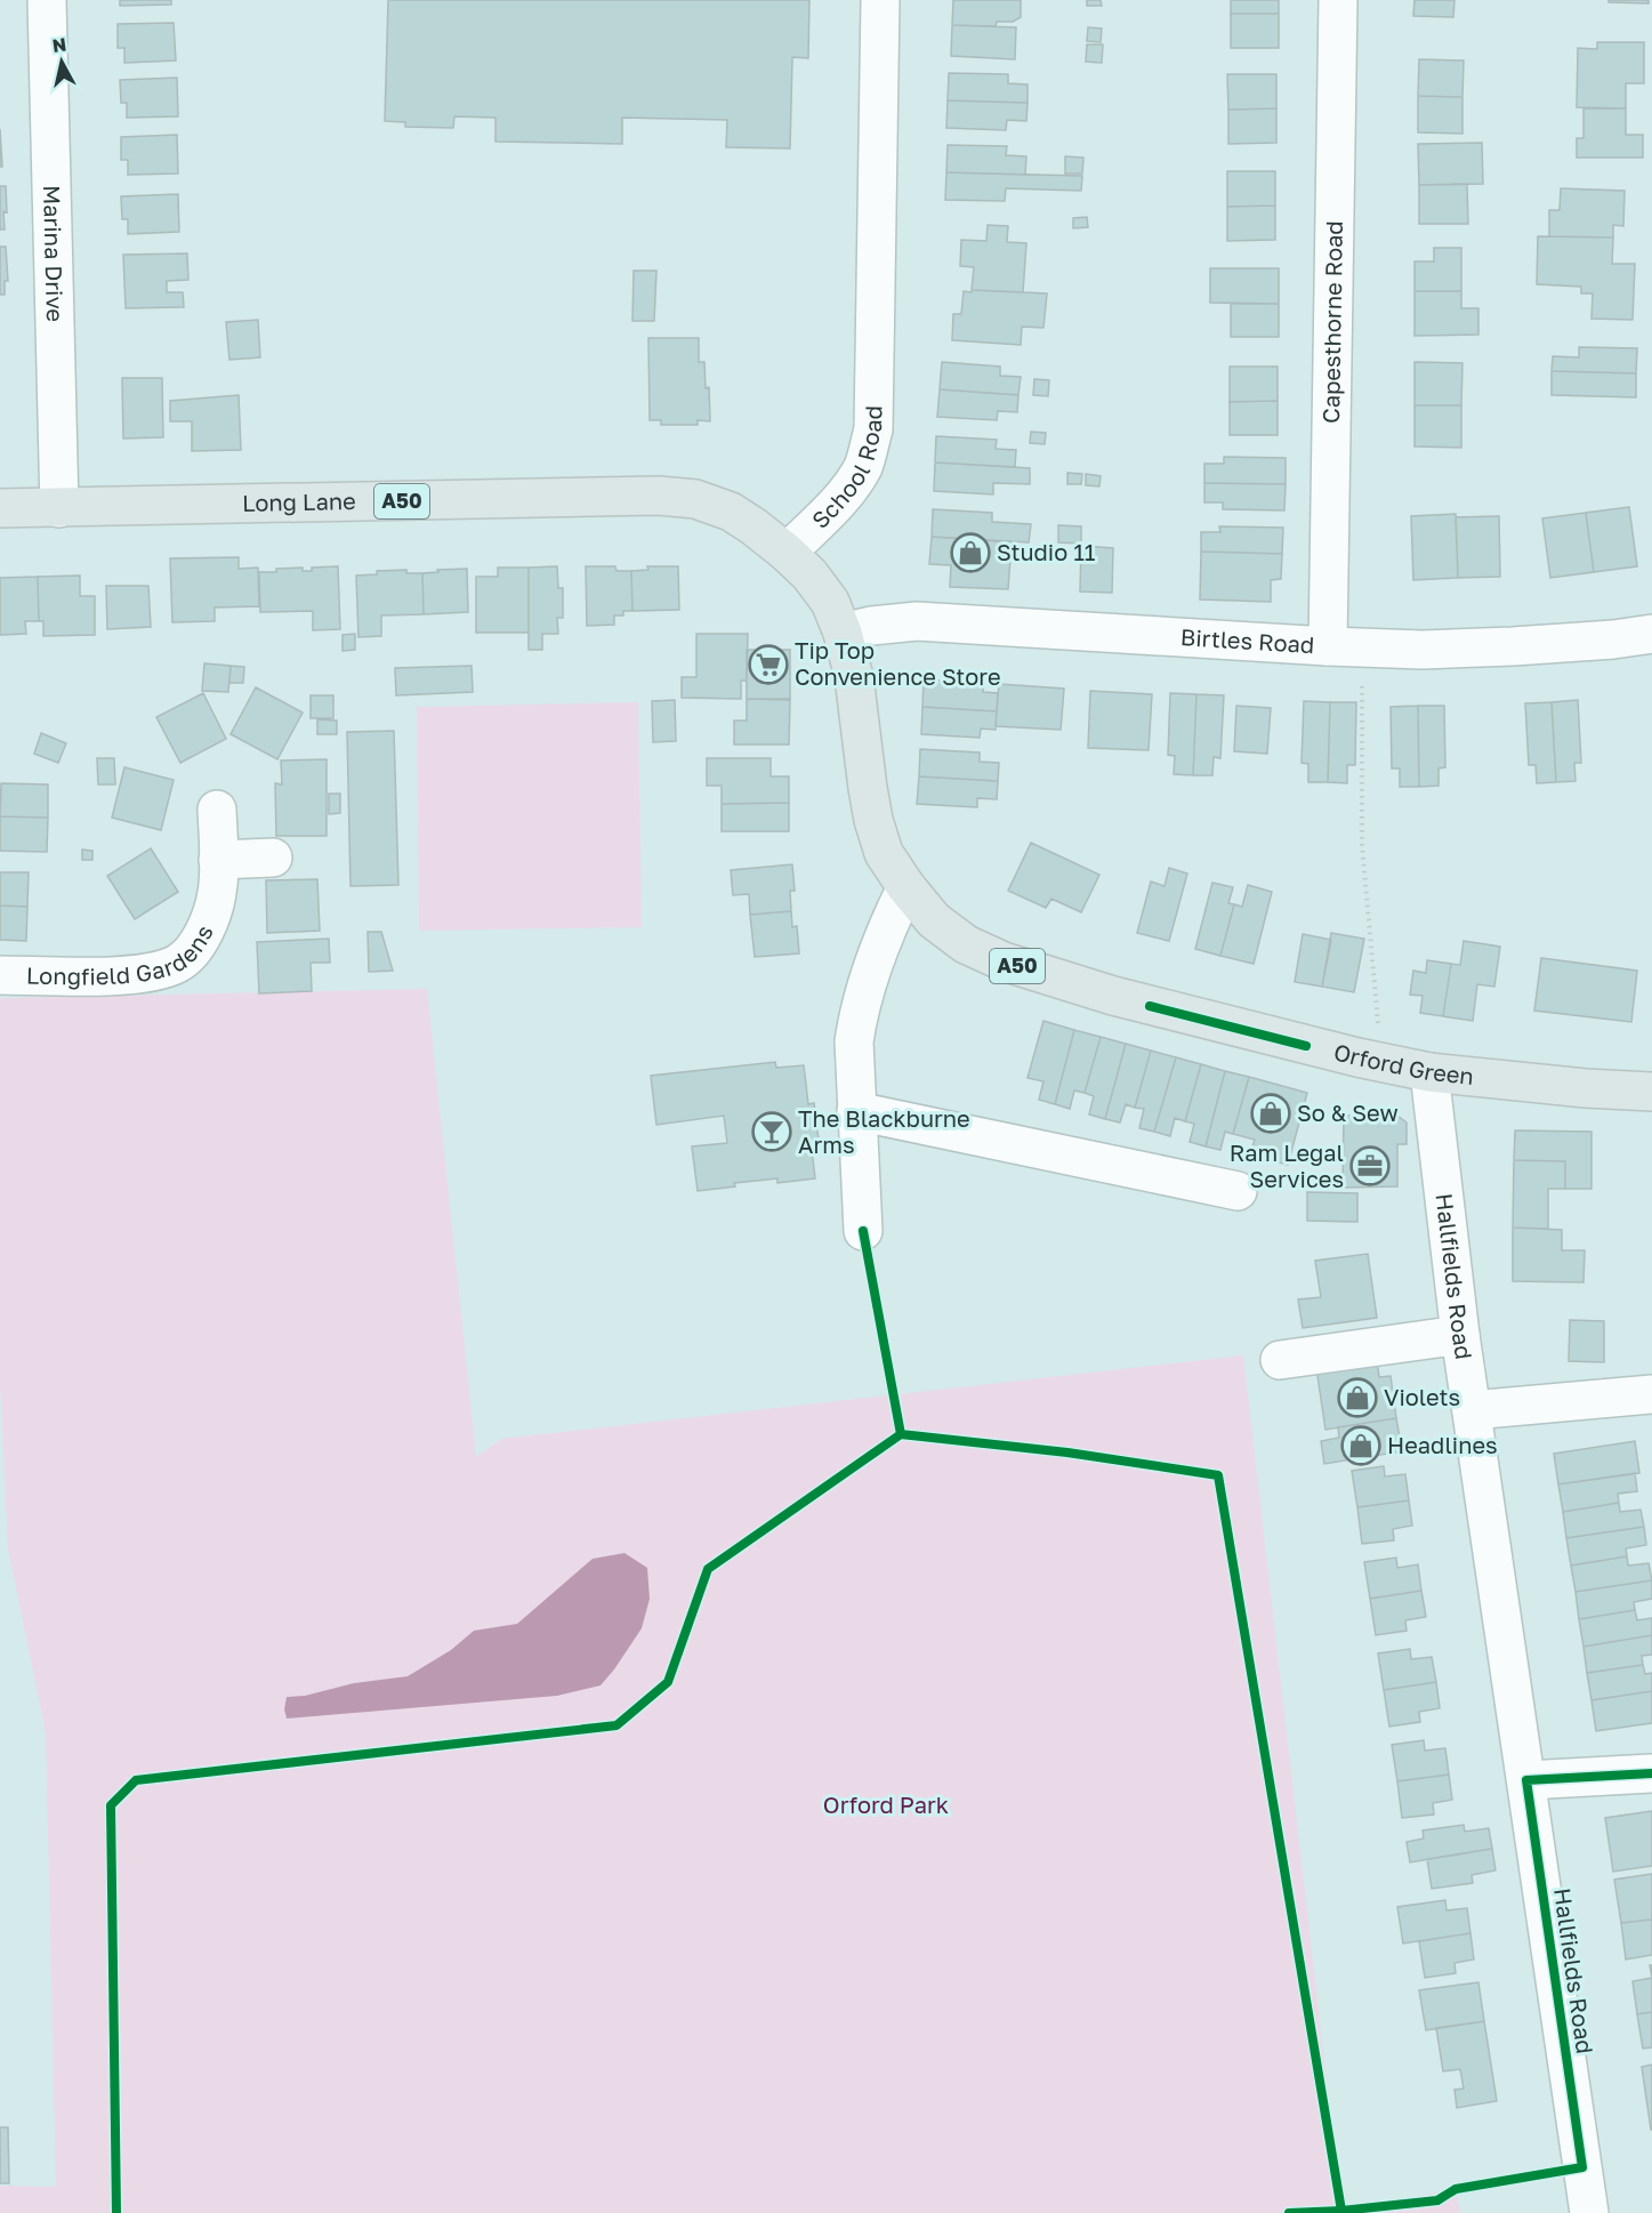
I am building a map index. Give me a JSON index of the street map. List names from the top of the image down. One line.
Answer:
{"streets":{"main road":["A50","Long Lane","Orford Green"],"street":["Marina Drive","Capesthorne Road","School Road","Birtles Road","Longfield Gardens","Hallfields Road"]},"crossings":[["Marina Drive","Long Lane"],["Capesthorne Road","Birtles Road"],["School Road","A50"],["School Road","Long Lane"],["A50","Long Lane"],["A50","Birtles Road"],["A50","Orford Green"],["Orford Green","Hallfields Road"]],"parks":["Orford Park"],"places":{"shop":["Studio 11","So & Sew","Violets","Headlines"],"supermarket":["Tip Top Convenience Store"],"bar":["The Blackburne Arms"],"office":["Ram Legal Services"]},"north":"top"}
